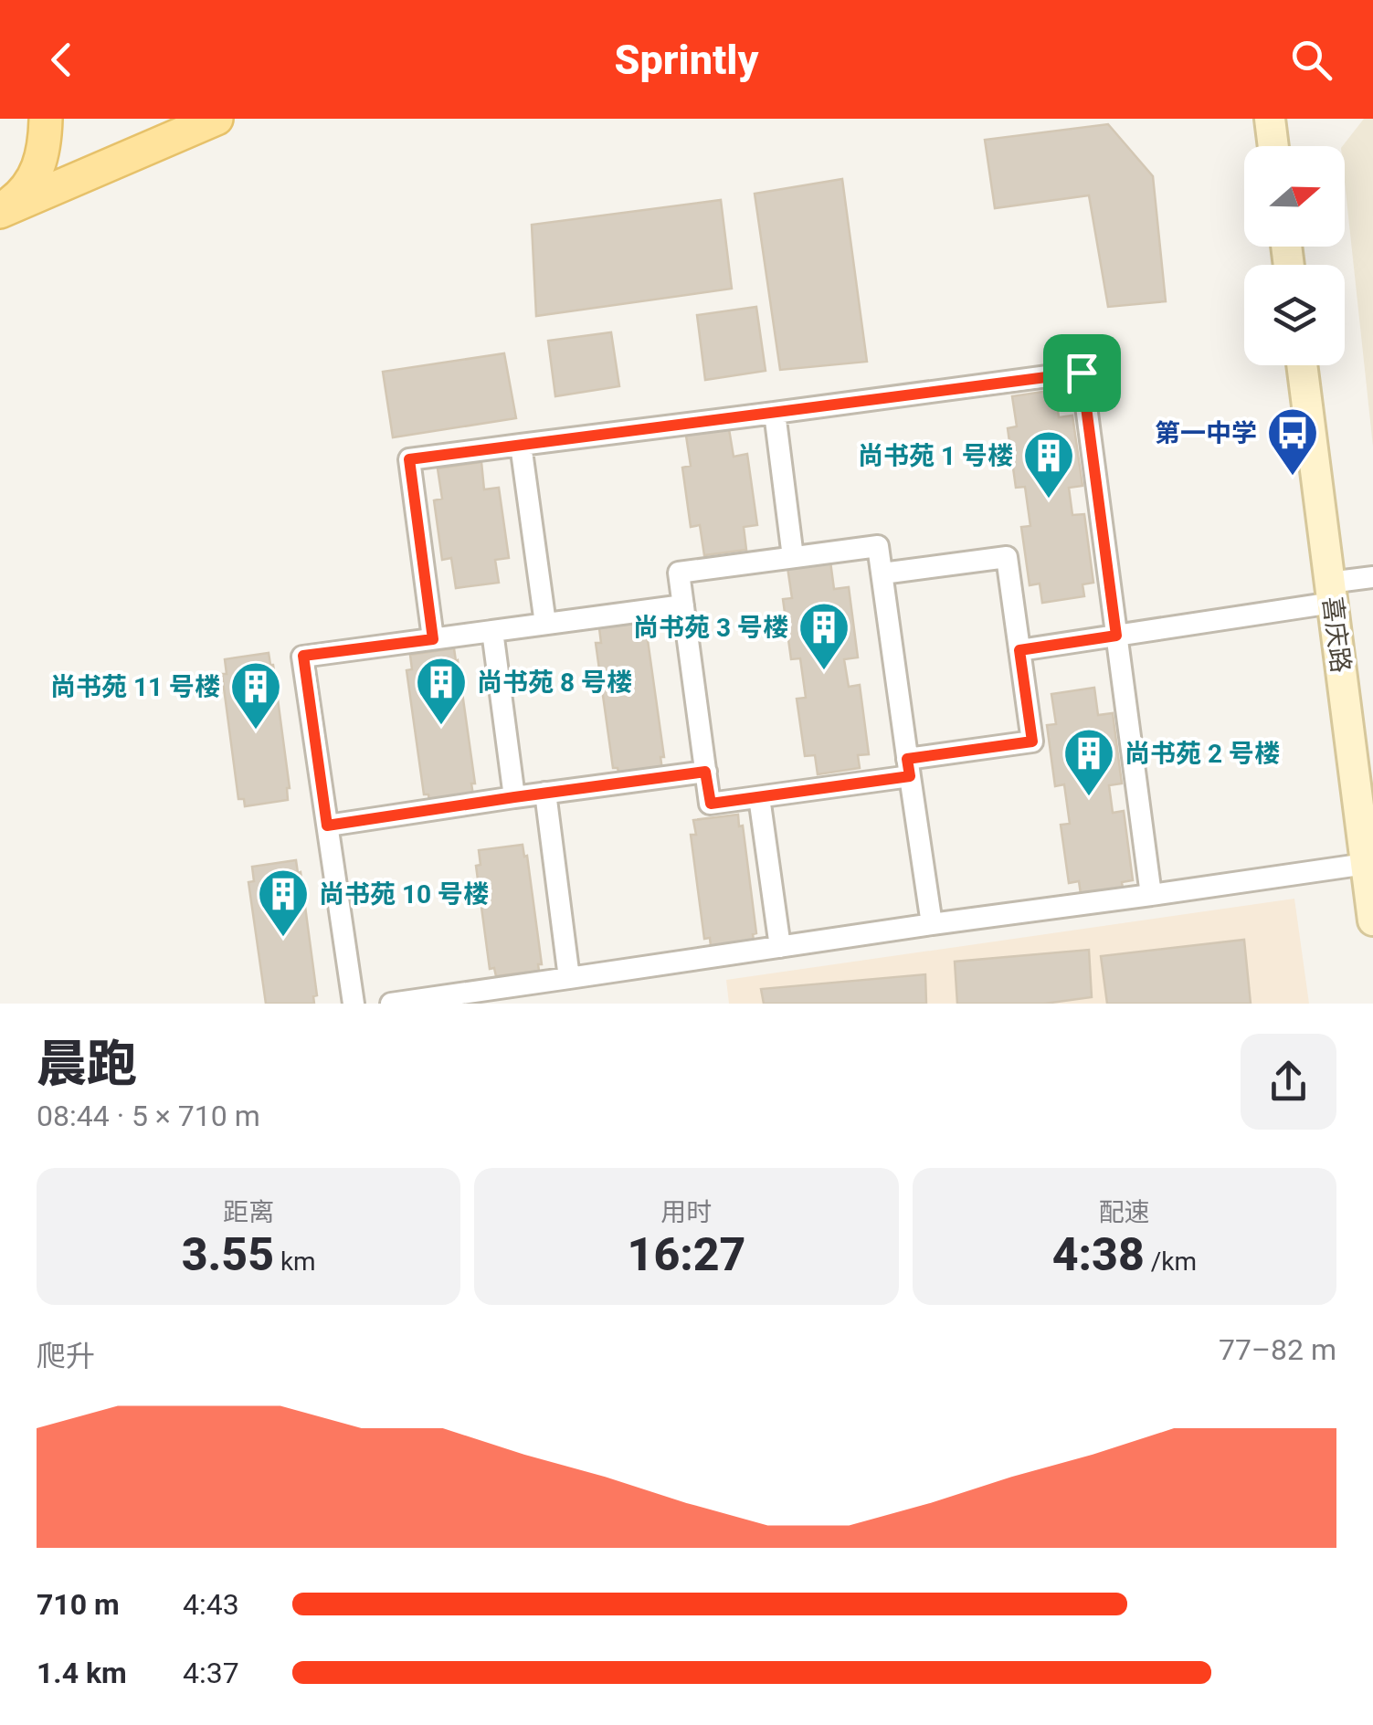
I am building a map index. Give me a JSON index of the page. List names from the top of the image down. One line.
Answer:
{"streets":{"main road":["喜庆路"]},"places":{"bus stop":["第一中学"],"building":["尚书苑 1 号楼","尚书苑 3 号楼","尚书苑 8 号楼","尚书苑 11 号楼","尚书苑 2 号楼","尚书苑 10 号楼"]},"north":"right","page":{"header":"Sprintly","heading":["晨跑","08:44 · 5 × 710 m"],"stats":[["距离","3.55 km"],["用时","16:27"],["配速","4:38 /km"]],"chart":["爬升","77–82 m"],"list":[{"name":"710 m","note":"4:43"},{"name":"1.4 km","note":"4:37"}]}}
